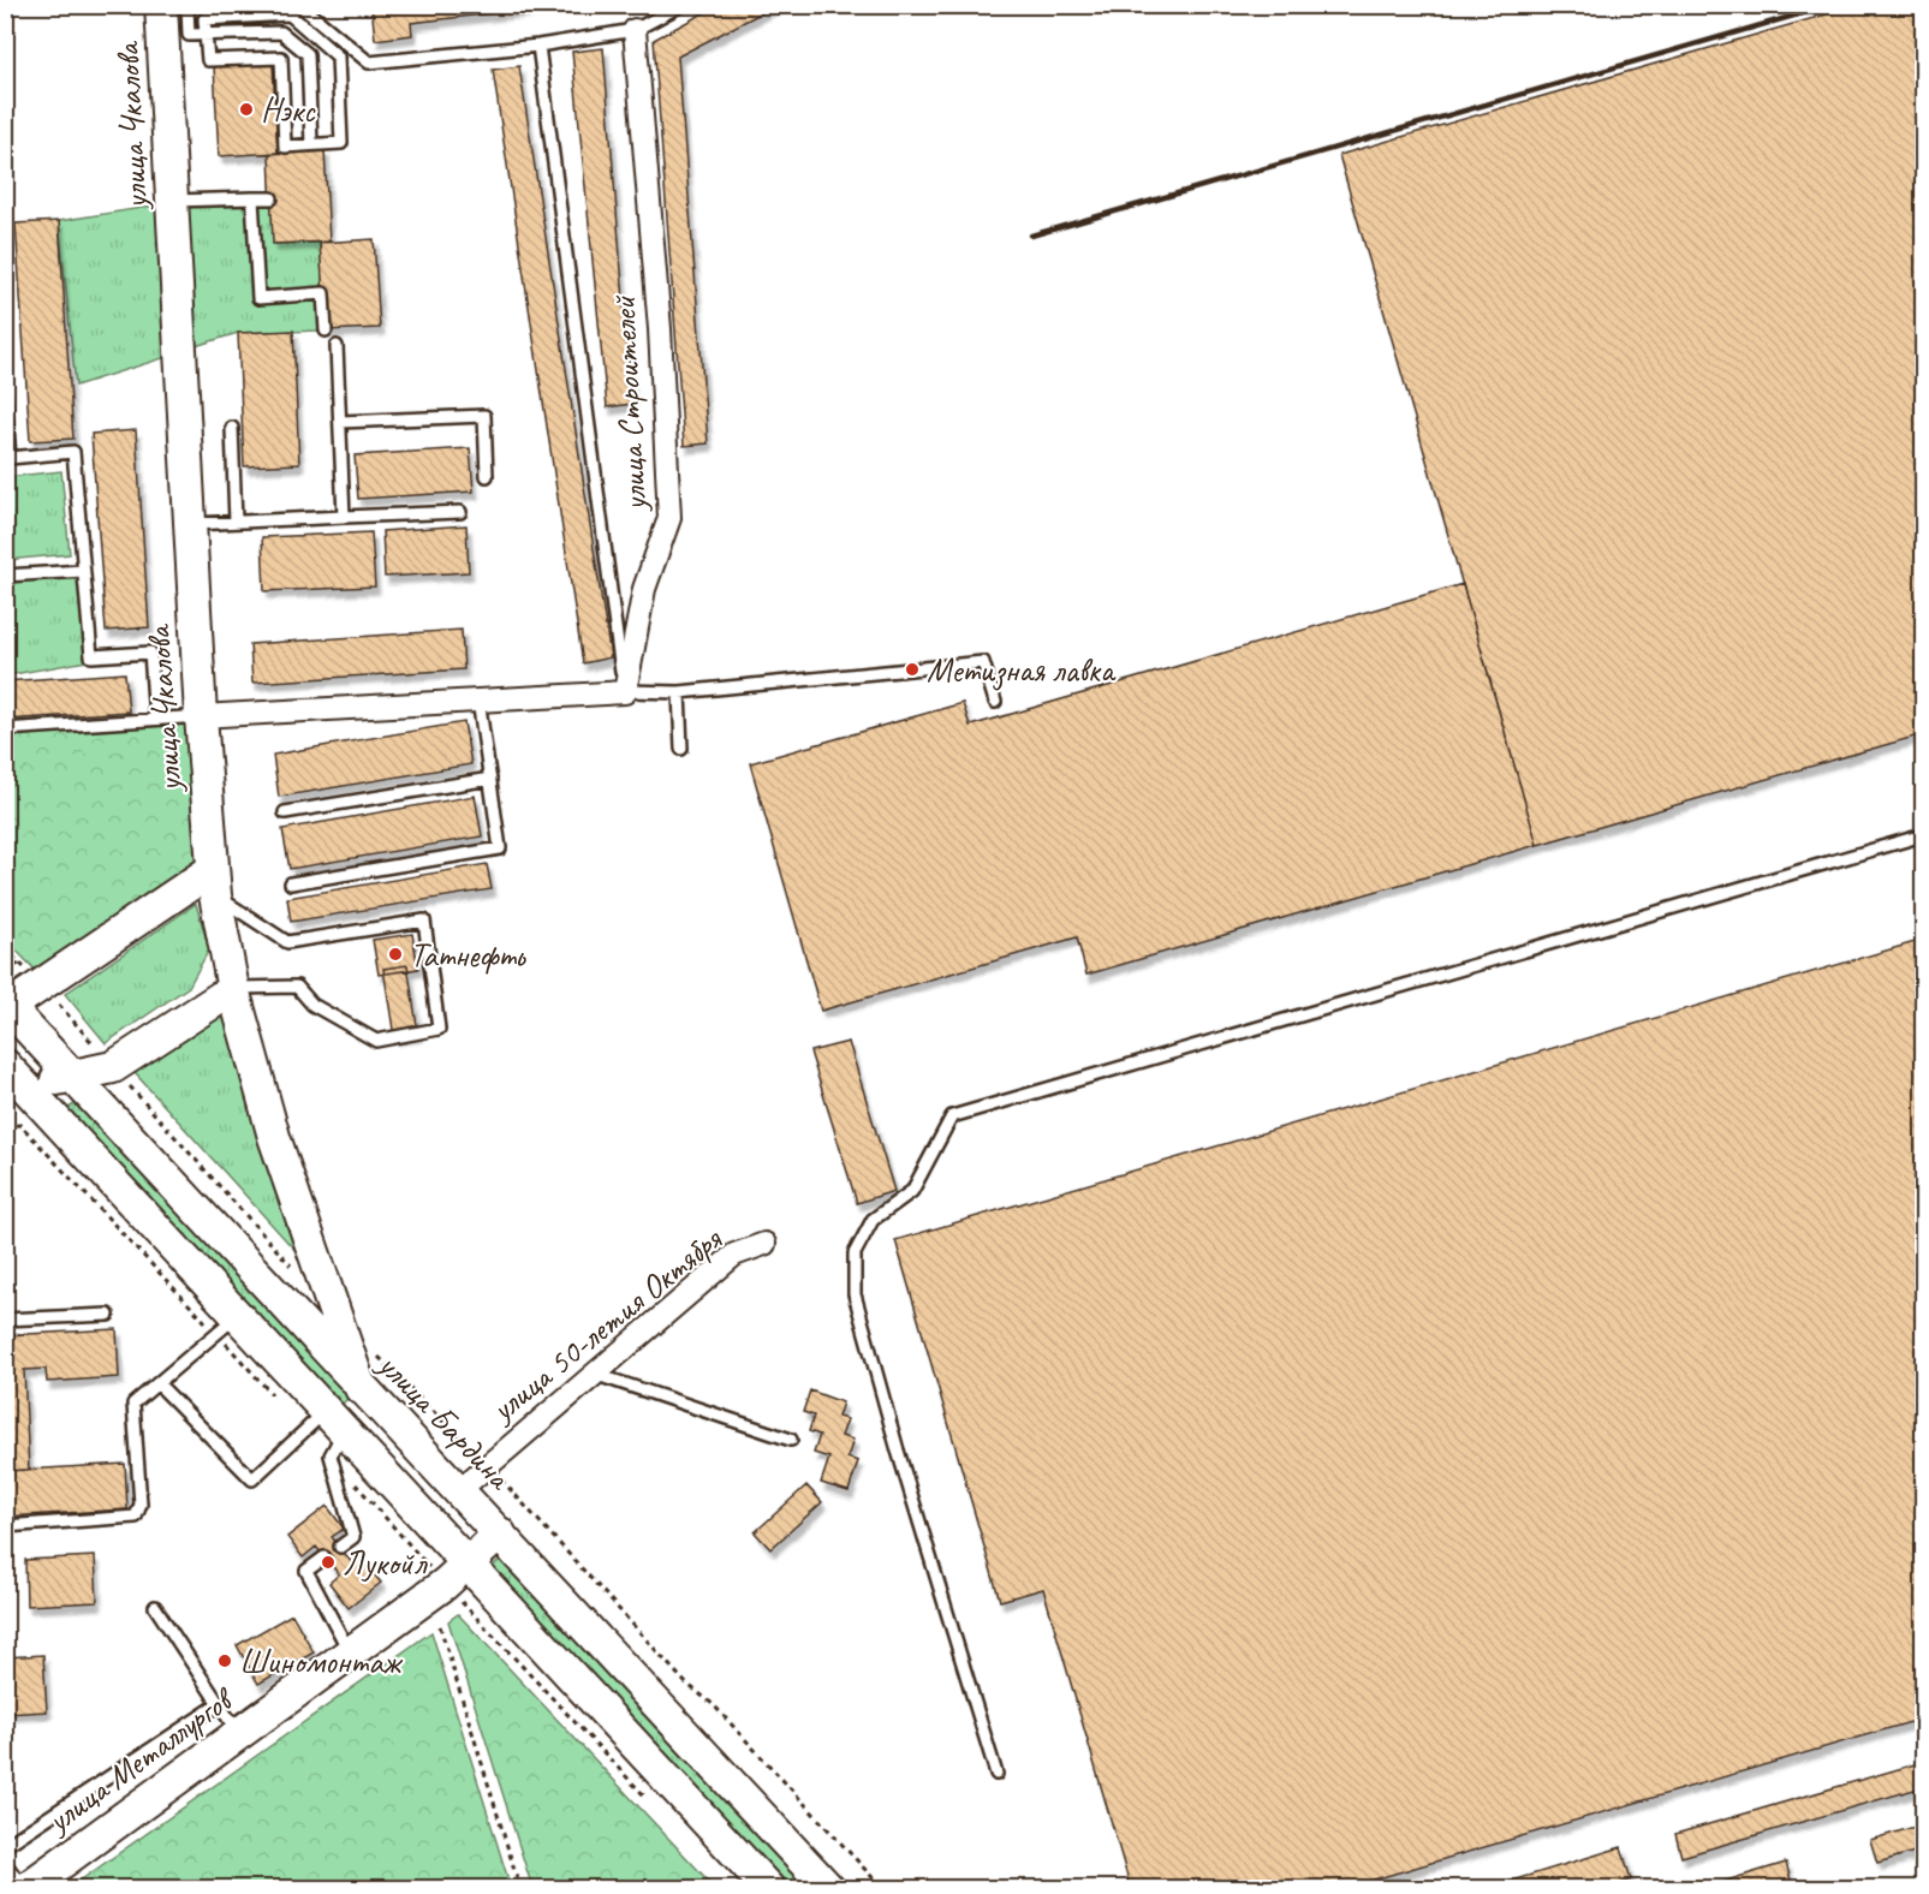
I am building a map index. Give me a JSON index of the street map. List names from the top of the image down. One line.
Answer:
{"streets":{"street":["улица Чкалова","улица Строителей","улица 50-летия Октября","улица Бардина","улица Металлургов"]},"crossings":[["улица Чкалова","улица Бардина"],["улица 50-летия Октября","улица Бардина"],["улица Бардина","улица Металлургов"]],"places":["Нэкс","Метизная лавка","Татнефть","Лукойл","Шиномонтаж"]}
